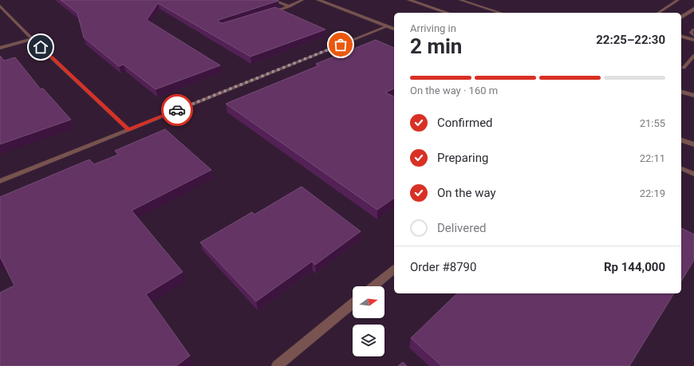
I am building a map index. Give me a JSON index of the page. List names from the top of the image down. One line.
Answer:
{"north":"right","page":{"heading":["2 min","Arriving in","22:25–22:30"],"panel":["Order #8790","Rp 144,000"],"bar":"On the way · 160 m","list":[["Confirmed","21:55"],["Preparing","22:11"],["On the way","22:19"],"Delivered"]}}
